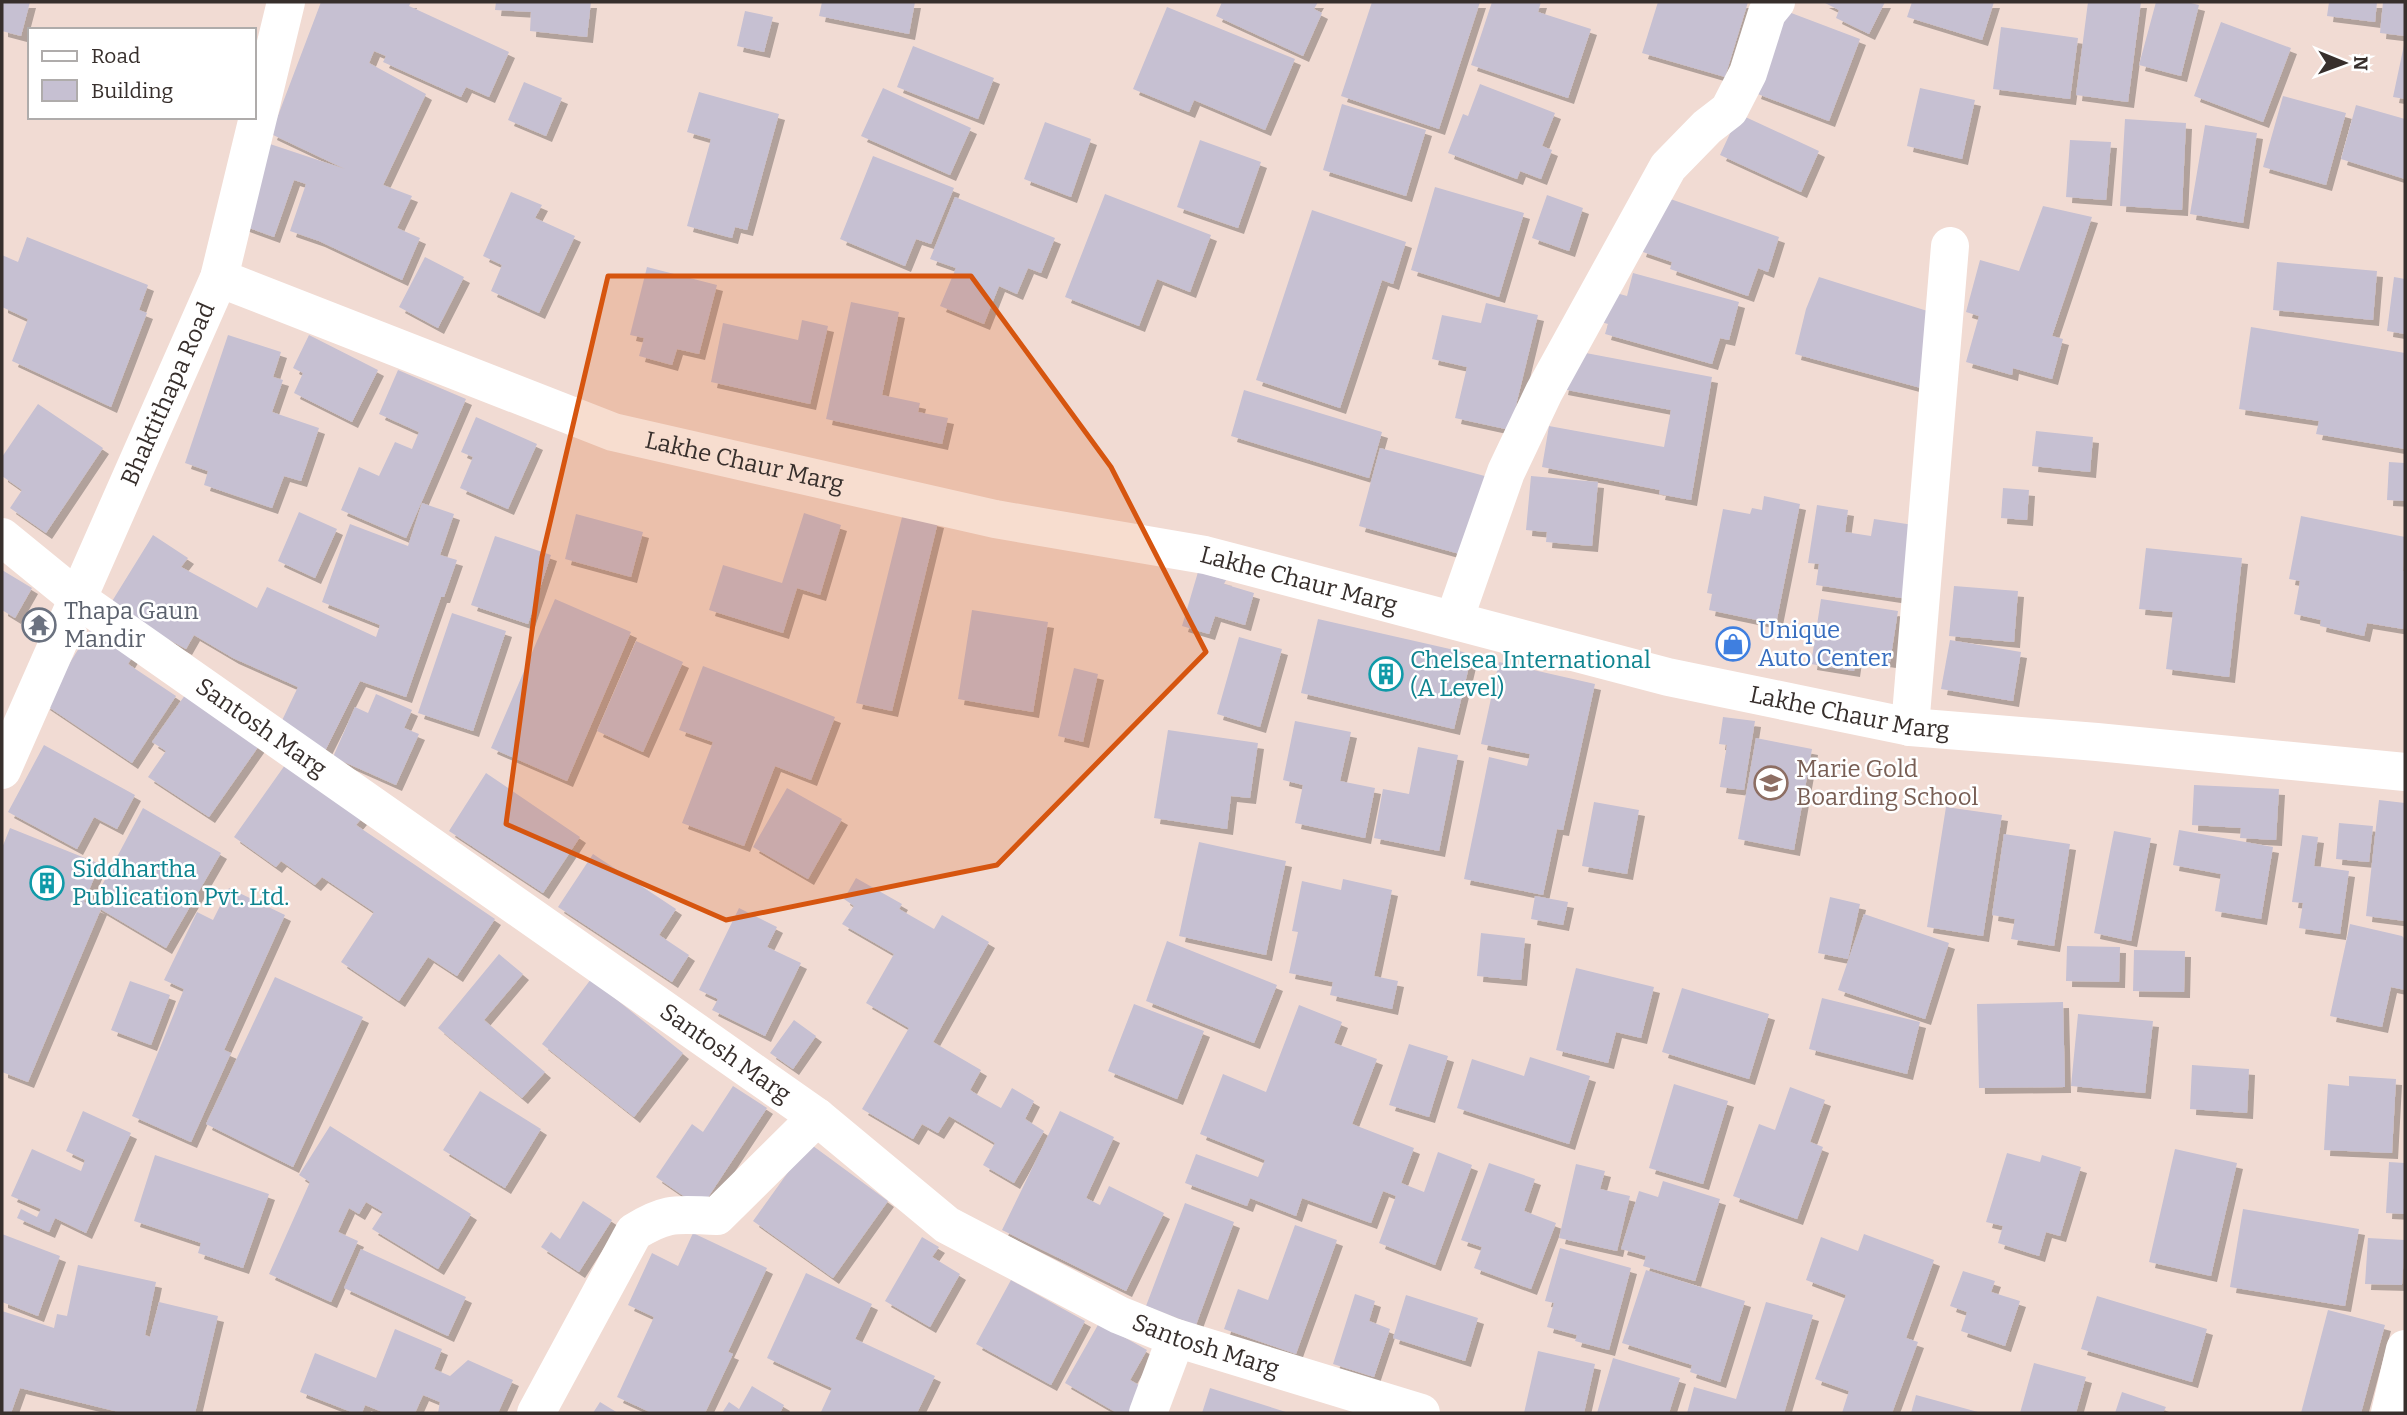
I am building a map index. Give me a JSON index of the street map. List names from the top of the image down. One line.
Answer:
{"streets":{"street":["Bhaktithapa Road","Lakhe Chaur Marg","Santosh Marg"]},"crossings":[["Bhaktithapa Road","Lakhe Chaur Marg"],["Bhaktithapa Road","Santosh Marg"]],"places":{"temple":["Thapa Gaun Mandir"],"shop":["Unique Auto Center"],"building":["Chelsea International (A Level)","Siddhartha Publication Pvt. Ltd."],"school or university":["Marie Gold Boarding School"]},"legend":["Road","Building"],"north":"right"}
